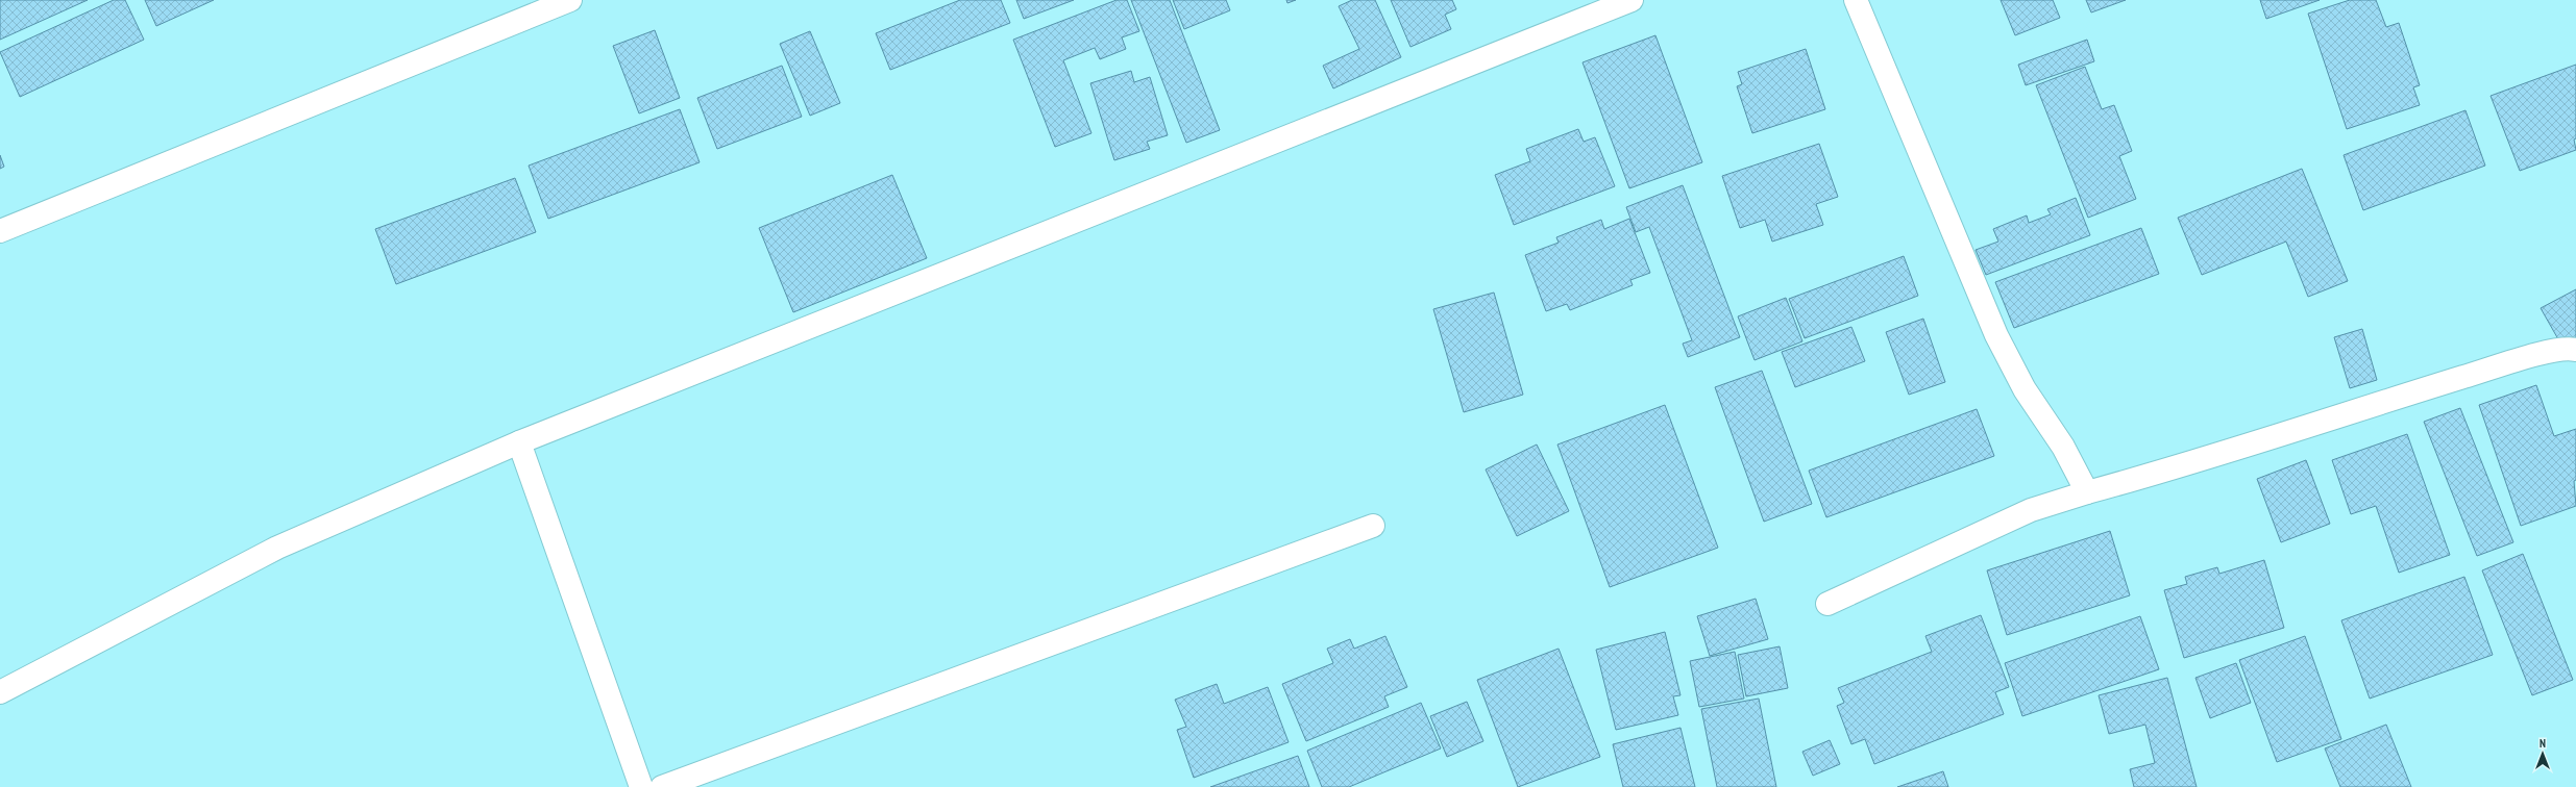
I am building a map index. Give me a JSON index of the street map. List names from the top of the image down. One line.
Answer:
{"north":"top"}
